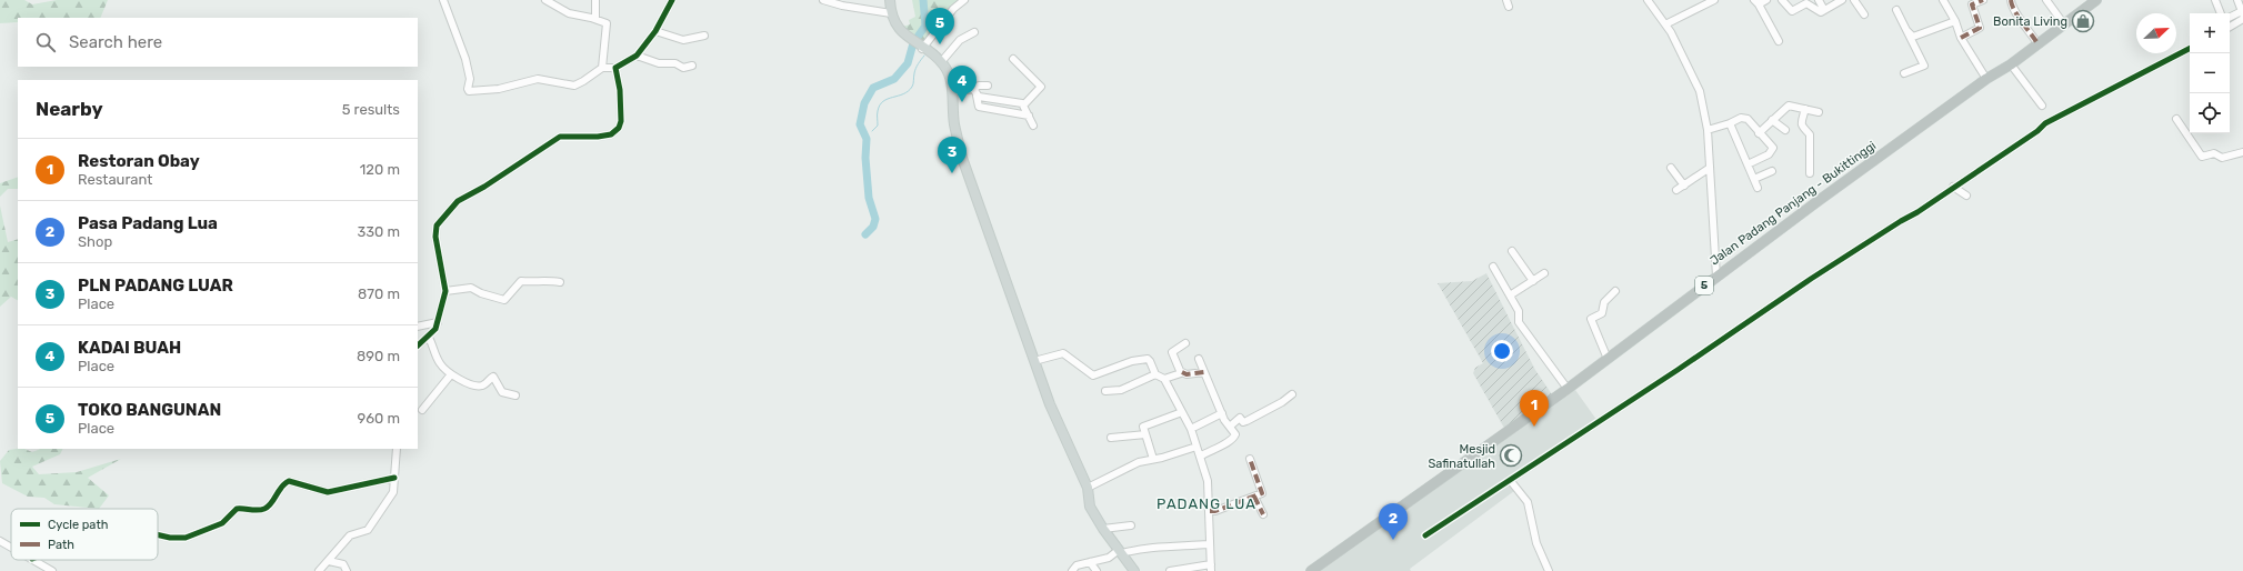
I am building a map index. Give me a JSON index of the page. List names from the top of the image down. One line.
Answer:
{"streets":{"highway":["Jalan Padang Panjang - Bukittinggi","5"]},"districts":["PADANG LUA"],"places":{"shop":["Bonita Living"],"mosque":["Mesjid Safinatullah"]},"legend":["Cycle path","Path"],"north":"top right","page":{"pins":["5","4","3","1","2"],"map_buttons":["+","−"],"search":"Search here","heading":["Nearby","5 results"],"list":[{"mark":"1","name":"Restoran Obay","note":"Restaurant","value":"120 m"},{"mark":"2","name":"Pasa Padang Lua","note":"Shop","value":"330 m"},{"mark":"3","name":"PLN PADANG LUAR","note":"Place","value":"870 m"},{"mark":"4","name":"KADAI BUAH","note":"Place","value":"890 m"},{"mark":"5","name":"TOKO BANGUNAN","note":"Place","value":"960 m"}]}}
